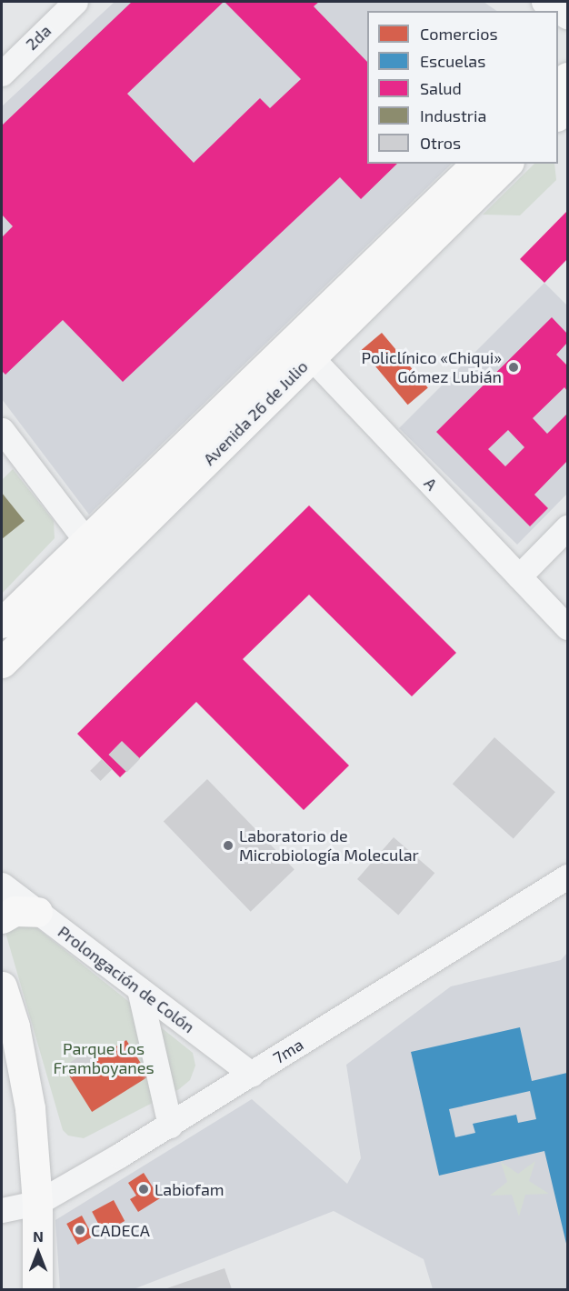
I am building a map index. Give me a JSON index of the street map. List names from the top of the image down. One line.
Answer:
{"streets":{"main road":["Avenida 26 de Julio"],"street":["2da","A","Prolongación de Colón","7ma"]},"crossings":[["Avenida 26 de Julio","A"],["Prolongación de Colón","7ma"]],"parks":["Parque Los Framboyanes"],"places":["Policlínico «Chiqui» Gómez Lubián","Laboratorio de Microbiología Molecular","Labiofam","CADECA"],"legend":["Comercios","Escuelas","Salud","Industria","Otros"],"north":"top"}
